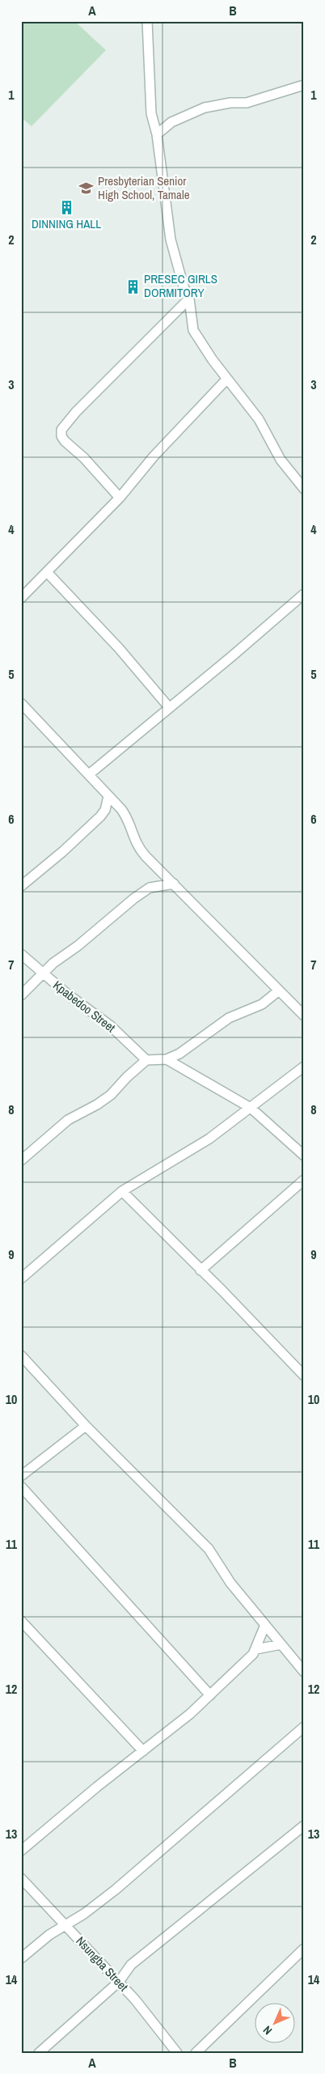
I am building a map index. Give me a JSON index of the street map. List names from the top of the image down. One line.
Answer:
{"streets":{"street":["Kpabedoo Street","Nsungba Street"]},"places":{"school or university":["Presbyterian Senior High School, Tamale"],"building":["DINNING HALL","PRESEC GIRLS DORMITORY"]},"north":"bottom left","grid":{"columns":["A","B"],"rows":["1","2","3","4","5","6","7","8","9","10","11","12","13","14"]}}
